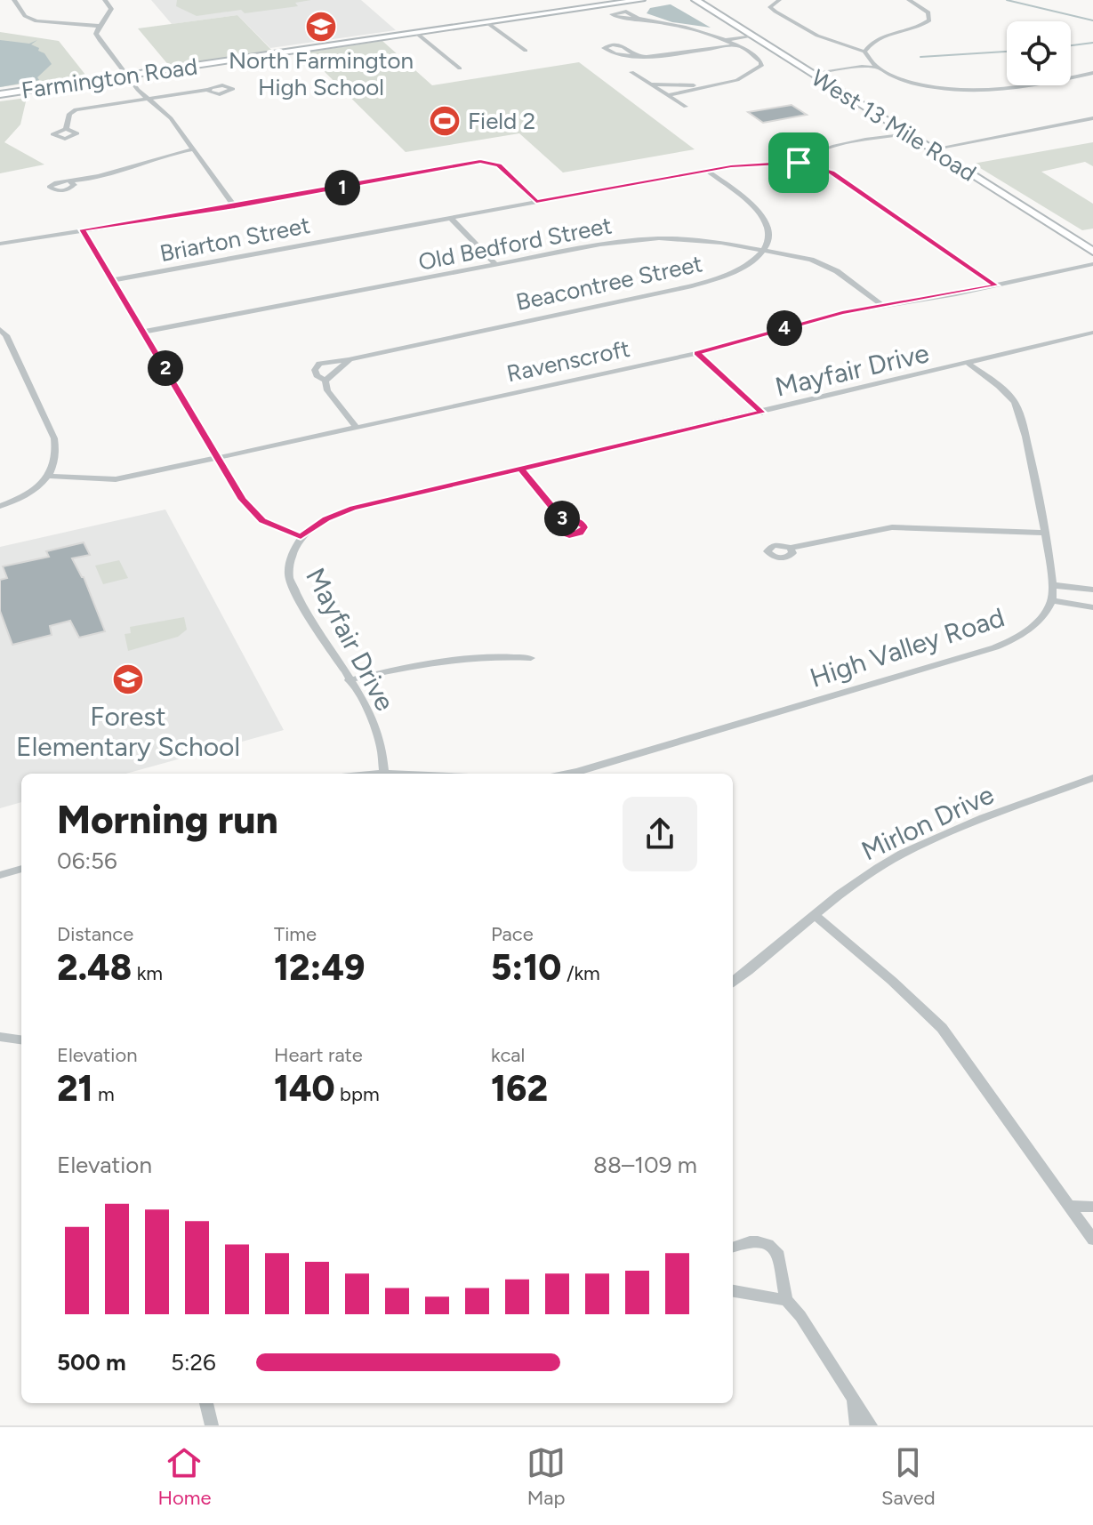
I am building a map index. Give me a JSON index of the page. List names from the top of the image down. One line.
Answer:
{"streets":{"street":["Farmington Road","West 13 Mile Road","Briarton Street","Old Bedford Street","Beacontree Street","Ravenscroft","Mayfair Drive","High Valley Road","Mirlon Drive"]},"crossings":[["West 13 Mile Road","Briarton Street"],["Old Bedford Street","Beacontree Street"],["Old Bedford Street","Ravenscroft"],["Mayfair Drive","High Valley Road"]],"places":{"school or university":["North Farmington High School","Forest Elementary School"],"sports":["Field 2"]},"page":{"pins":["1","4","2","3"],"heading":["Morning run","06:56"],"stats":[["Distance","2.48 km"],["Time","12:49"],["Pace","5:10 /km"],["Elevation","21 m"],["Heart rate","140 bpm"],["kcal","162"]],"chart":["Elevation","88–109 m"],"list":[{"name":"500 m","note":"5:26"}],"tabs":["Home","Map","Saved"]}}
